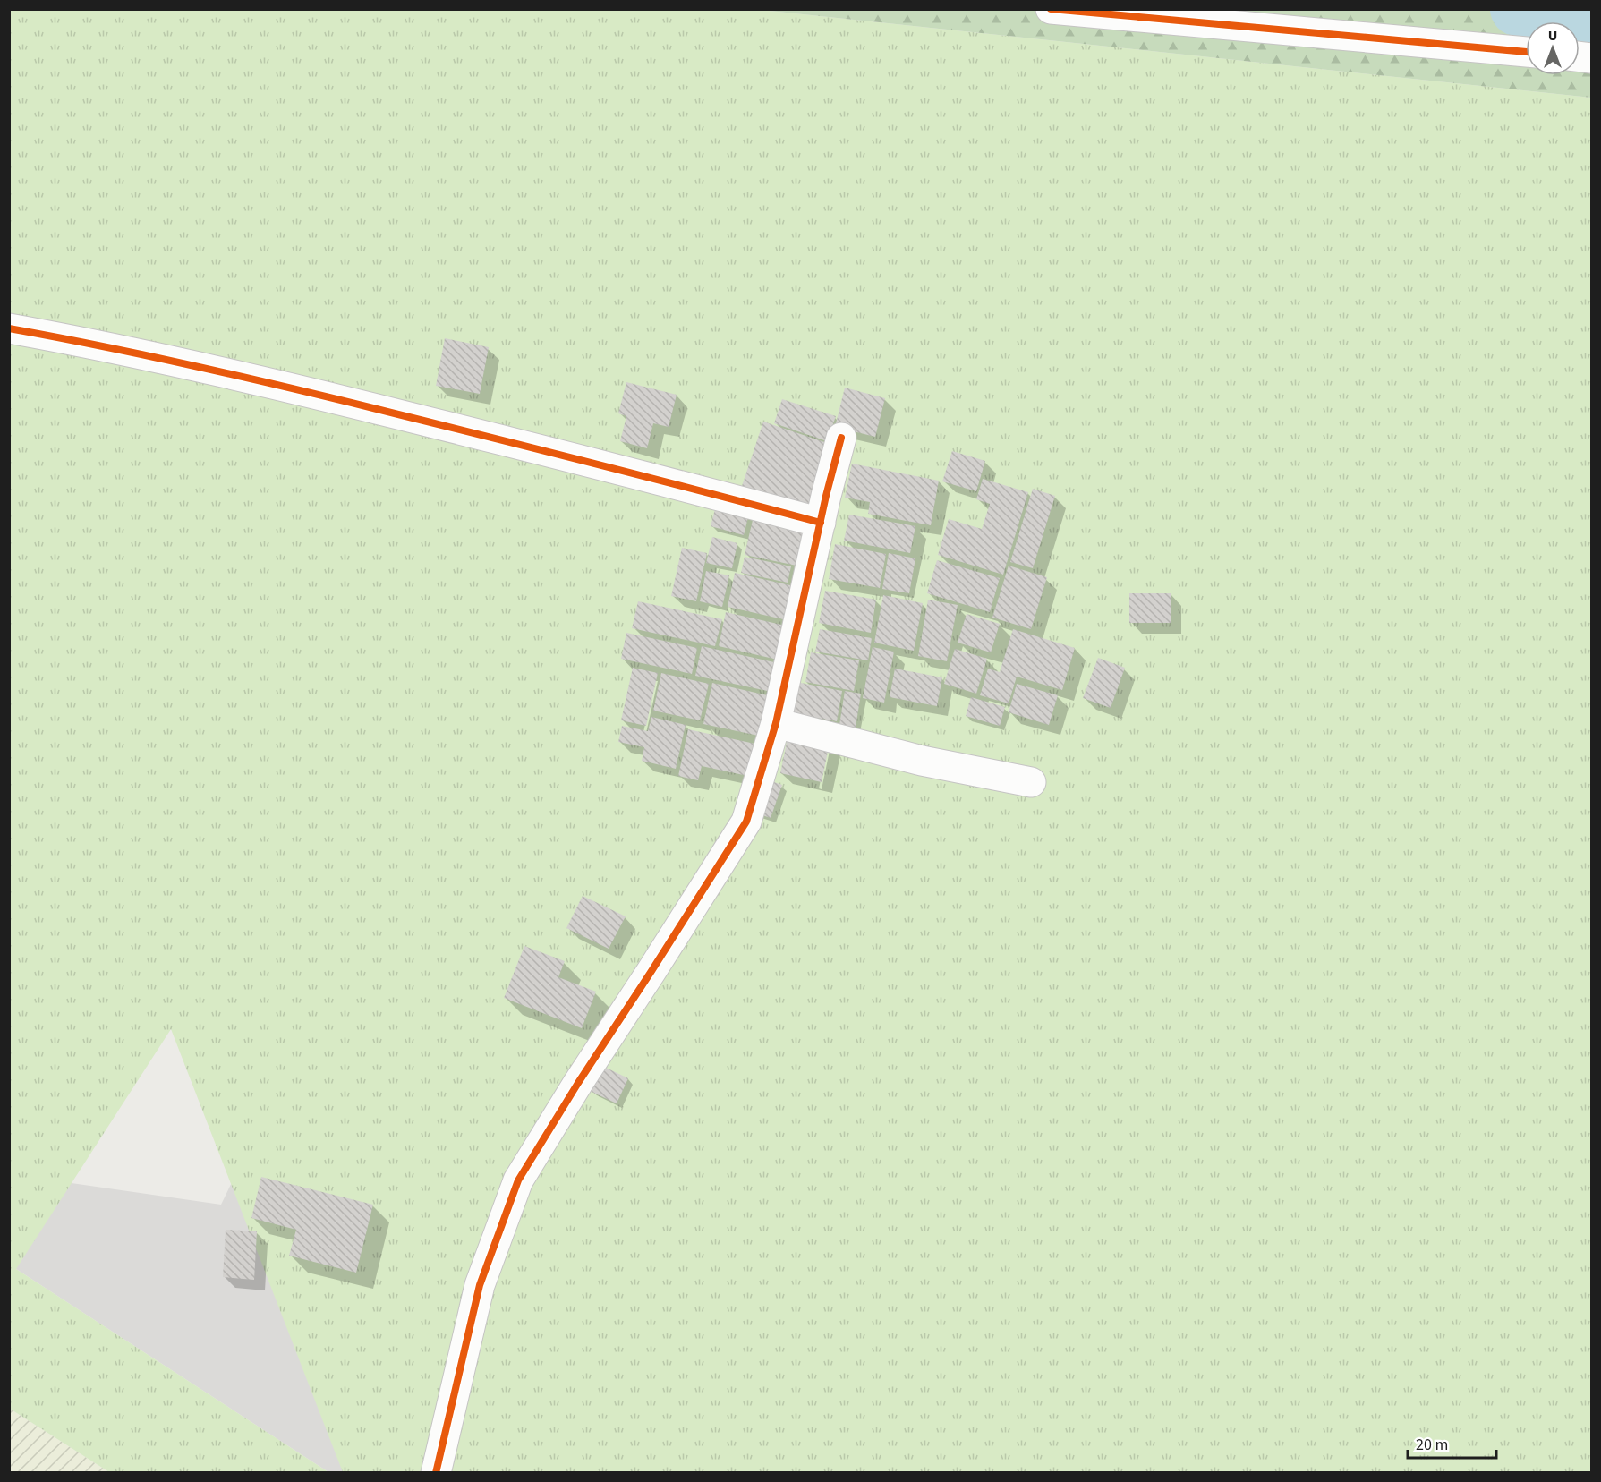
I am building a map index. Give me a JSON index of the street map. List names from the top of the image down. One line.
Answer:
{"scale_bar":"20 m","north":"top"}
